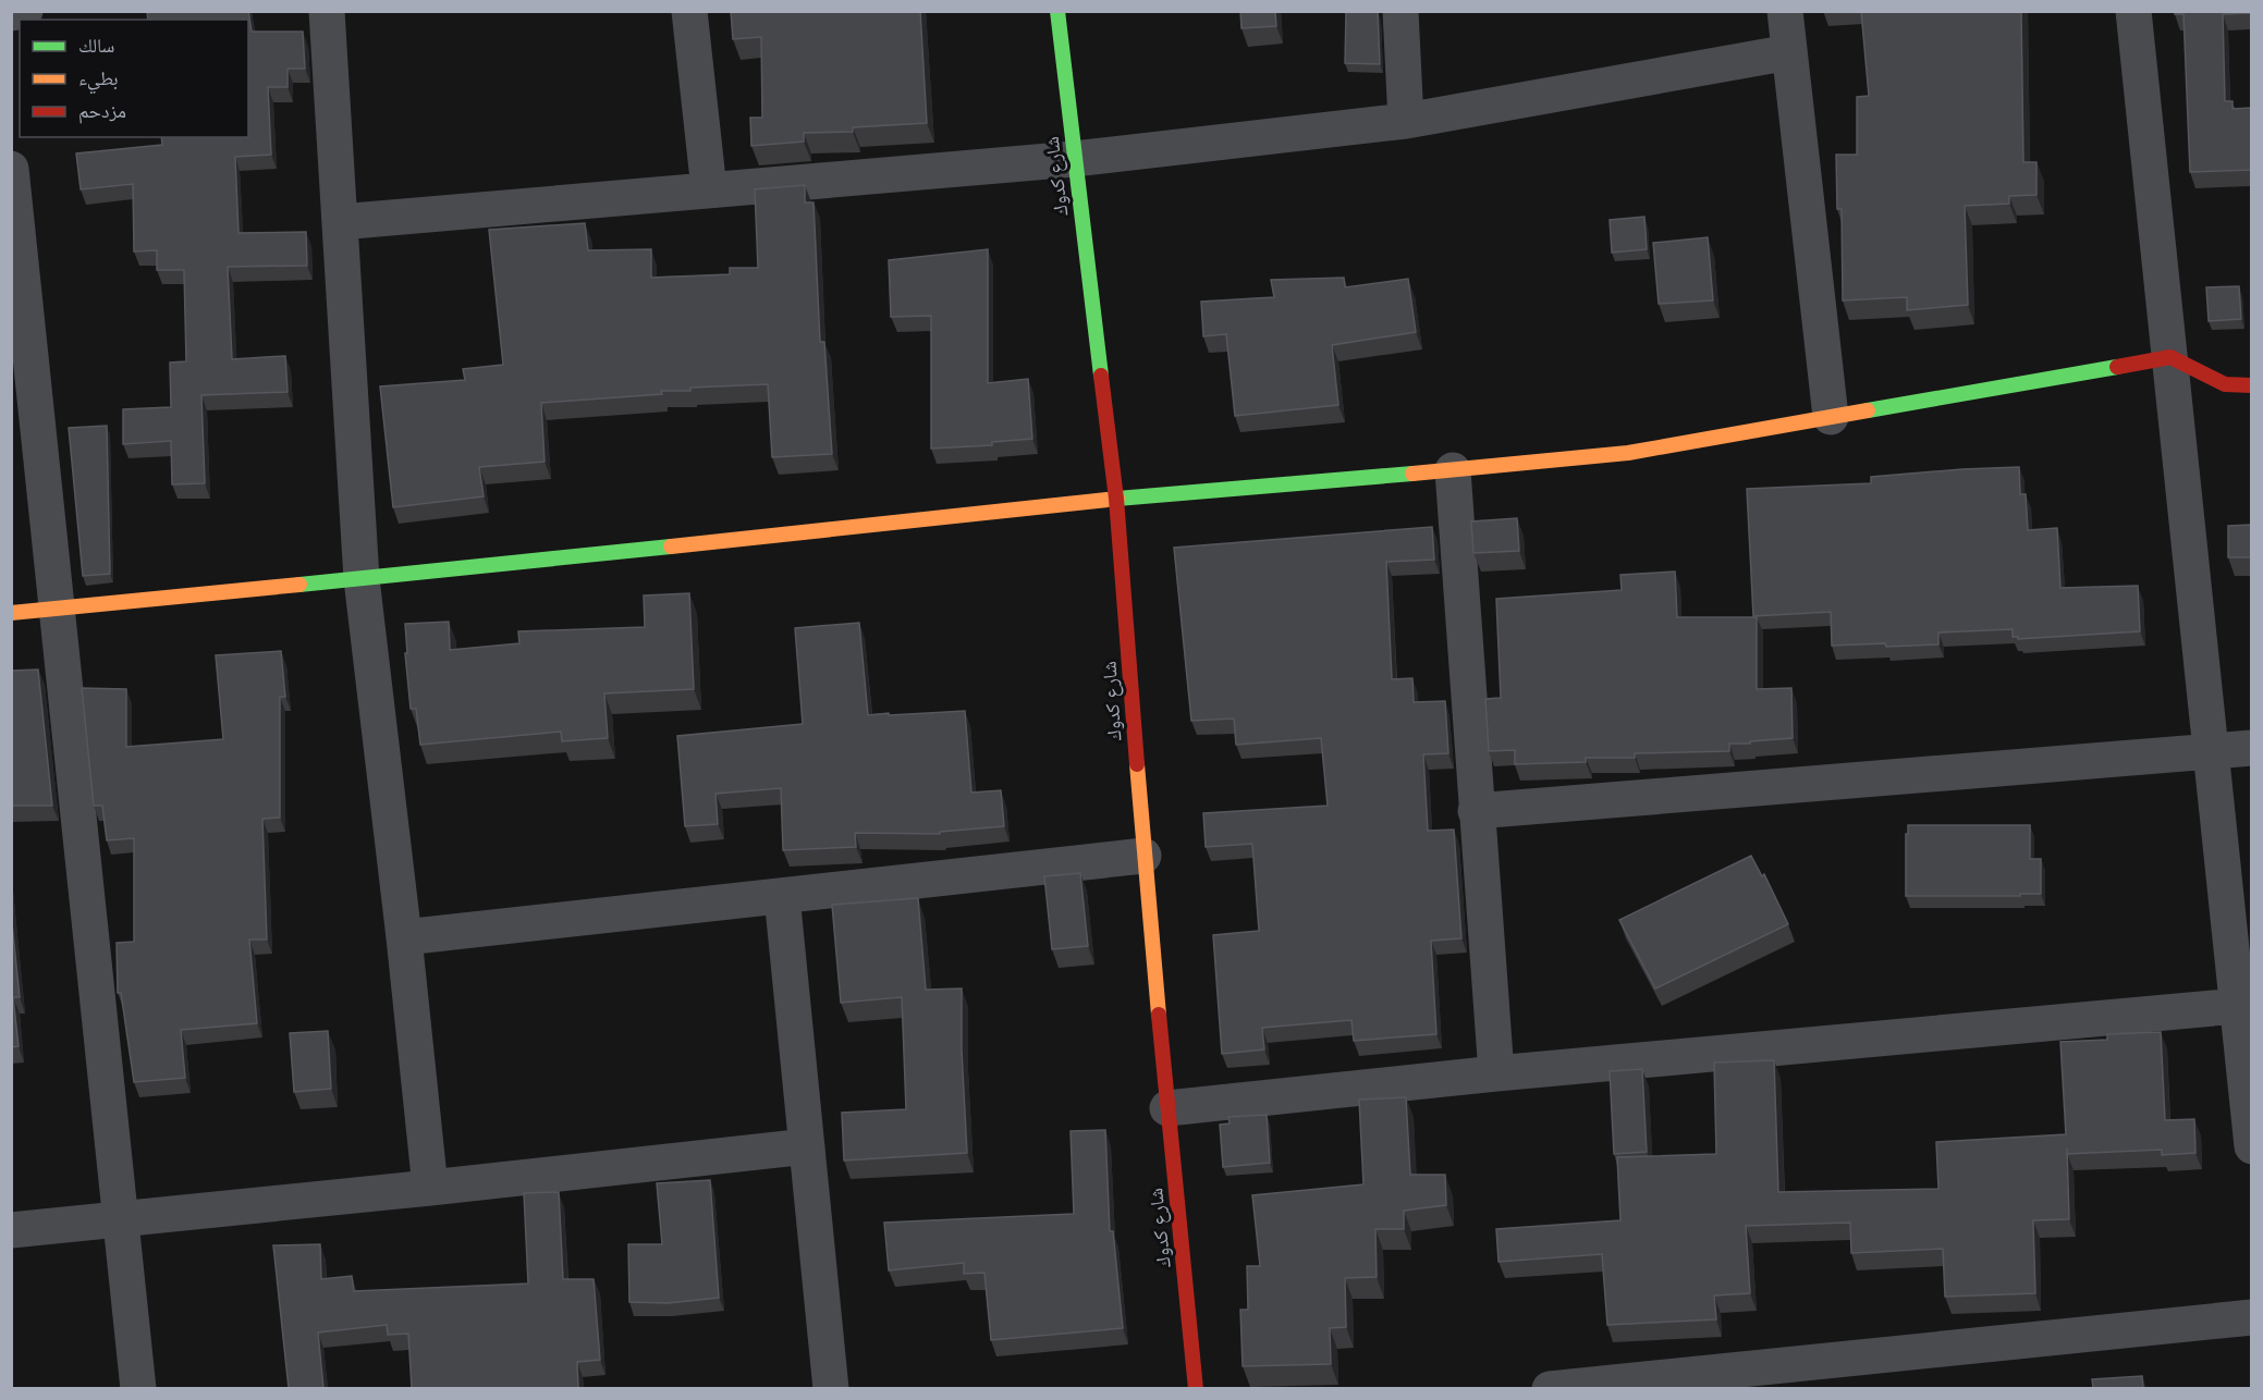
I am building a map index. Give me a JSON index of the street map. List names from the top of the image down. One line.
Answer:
{"streets":{"street":["شارع كدوك"]},"legend":["سالك","بطيء","مزدحم"]}
